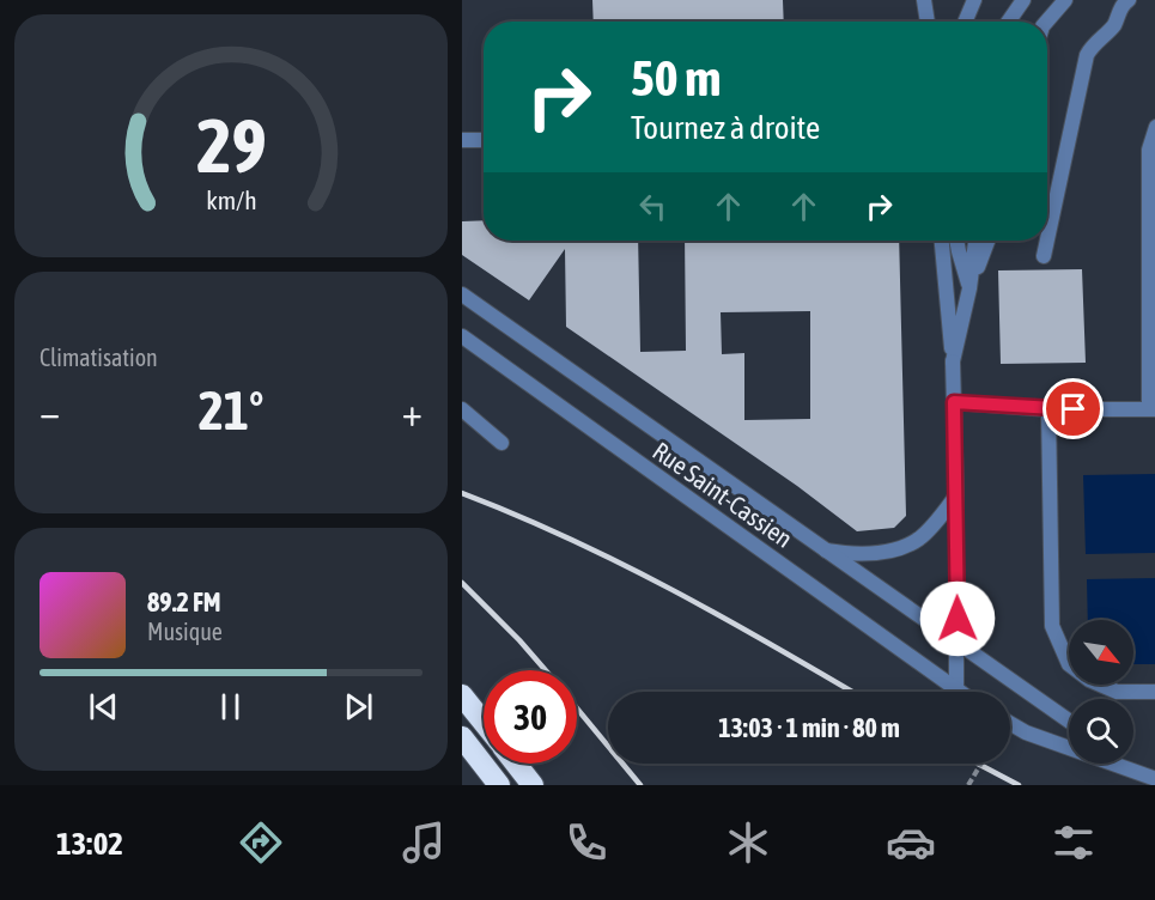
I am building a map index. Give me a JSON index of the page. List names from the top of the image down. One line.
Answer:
{"streets":{"street":["Rue Saint-Cassien"]},"north":"bottom right","page":{"turn":["50 m","Tournez à droite"],"tile":"Climatisation","heat":["−","21°","+"],"song":["89.2 FM","Musique"],"limit":"30","trip":"13:03 · 1 min · 80 m","tabs":"13:02","gauge":["29","km/h"]}}
